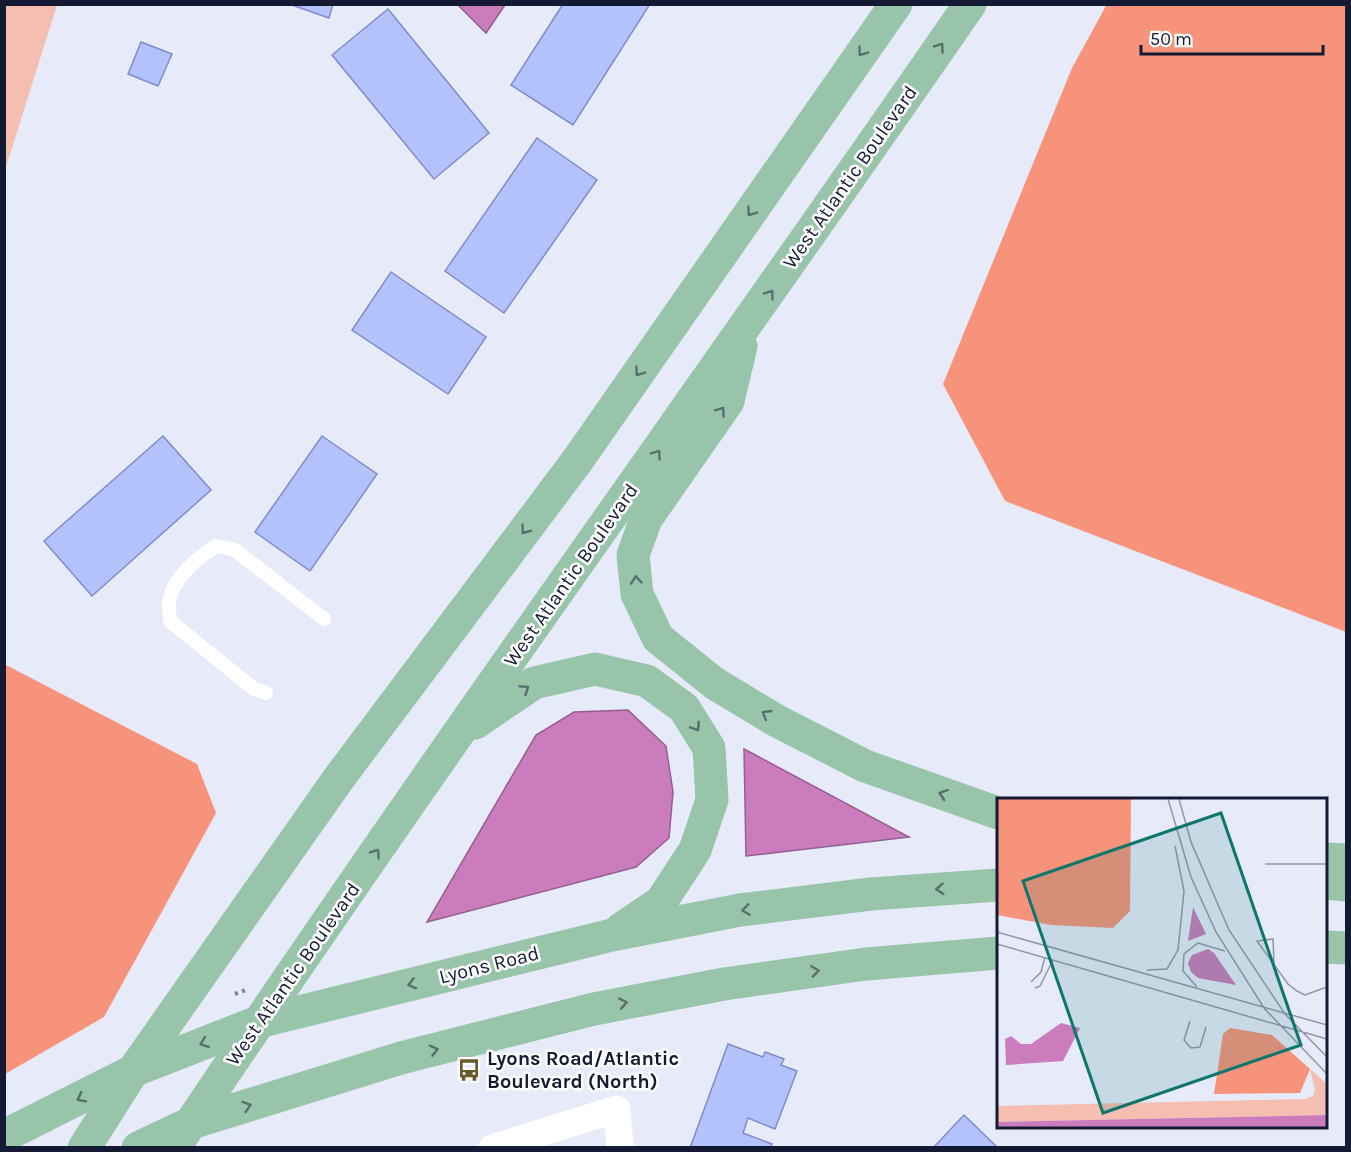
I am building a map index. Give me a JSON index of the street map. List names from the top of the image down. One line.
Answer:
{"streets":{"main road":["West Atlantic Boulevard","Lyons Road"]},"crossings":[["West Atlantic Boulevard","Lyons Road"]],"places":{"bus stop":["Lyons Road/Atlantic Boulevard (North)"]},"scale_bar":"50 m"}
